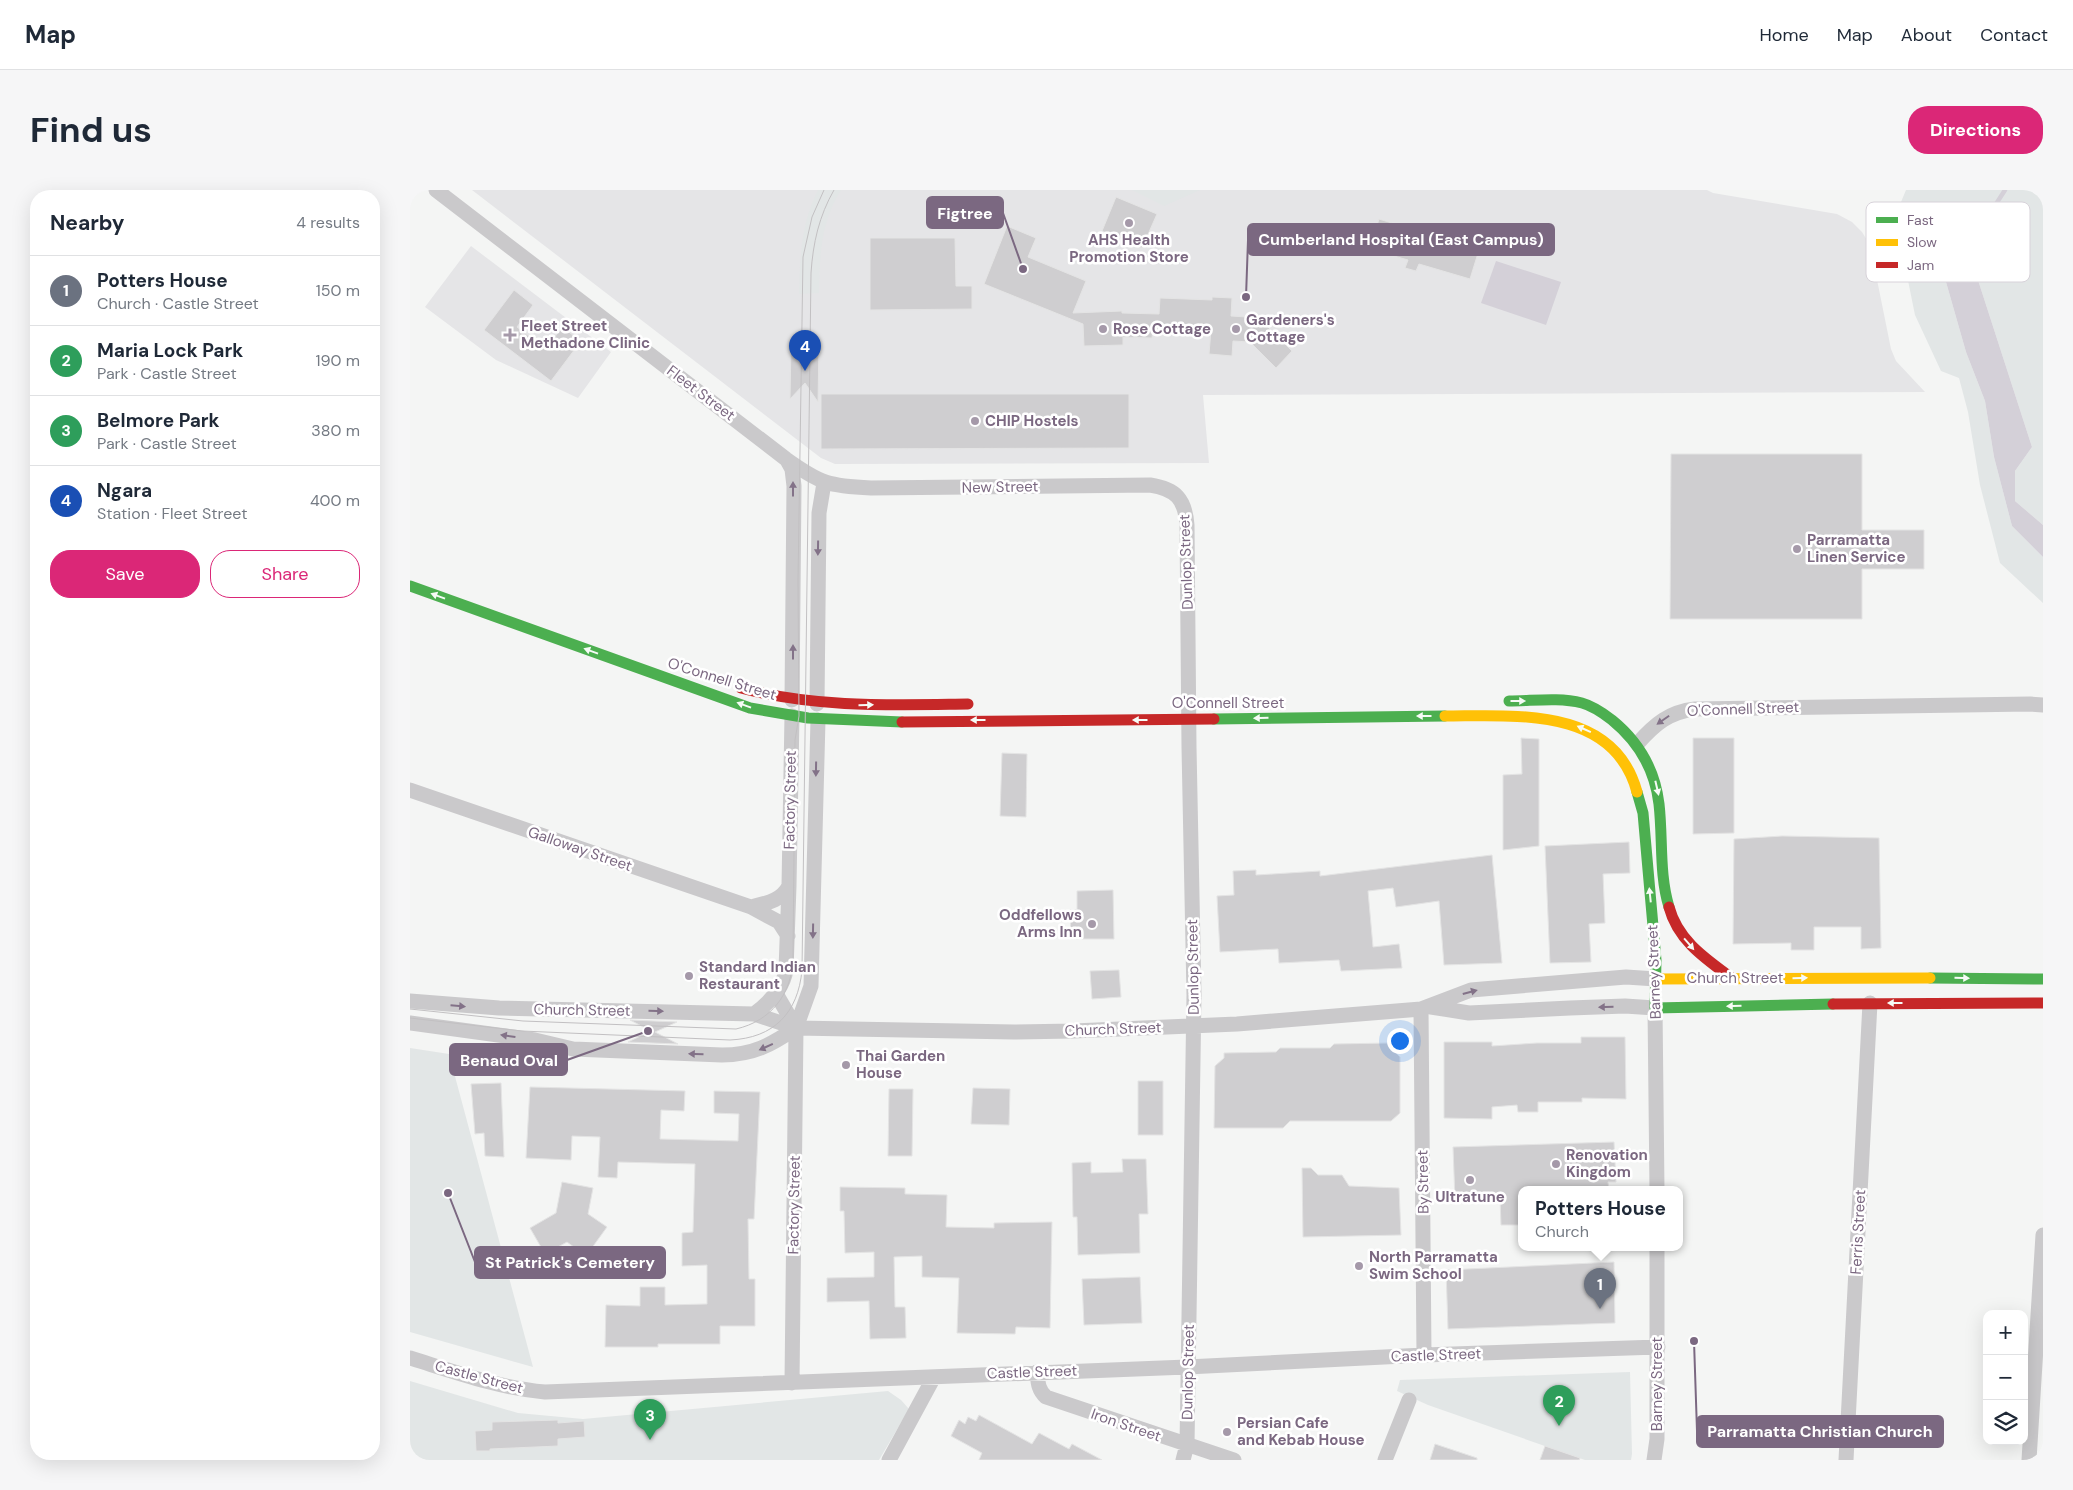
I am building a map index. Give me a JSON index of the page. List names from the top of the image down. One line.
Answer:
{"streets":{"main road":["O'Connell Street","Barney Street","Church Street"],"street":["Fleet Street","New Street","Dunlop Street","Factory Street","Galloway Street","By Street","Ferris Street","Castle Street","Iron Street"]},"crossings":[["Fleet Street","New Street"],["Fleet Street","Factory Street"],["New Street","Dunlop Street"],["Dunlop Street","O'Connell Street"],["Dunlop Street","Church Street"],["Dunlop Street","Castle Street"],["Dunlop Street","Iron Street"],["O'Connell Street","Factory Street"],["O'Connell Street","Barney Street"],["Factory Street","Galloway Street"],["Factory Street","Church Street"],["Factory Street","Castle Street"],["Barney Street","Church Street"],["Barney Street","Castle Street"],["Church Street","By Street"],["Church Street","Ferris Street"],["By Street","Castle Street"],["Castle Street","Iron Street"]],"places":{"other":["AHS Health Promotion Store","Figtree","Cumberland Hospital (East Campus)","Rose Cottage","Gardeners's Cottage","CHIP Hostels","Parramatta Linen Service","Oddfellows Arms Inn","Standard Indian Restaurant","Benaud Oval","Thai Garden House","Renovation Kingdom","Ultratune","St Patrick's Cemetery","North Parramatta Swim School","Parramatta Christian Church","Persian Cafe and Kebab House"],"health":["Fleet Street Methadone Clinic"]},"legend":["Fast","Slow","Jam"],"page":{"header":"Map","nav":["Home","Map","About","Contact"],"buttons":["Directions",["Save","Share"]],"title":"Find us","heading":["Nearby","4 results"],"list":[{"mark":"1","name":"Potters House","note":"Church · Castle Street","value":"150 m"},{"mark":"2","name":"Maria Lock Park","note":"Park · Castle Street","value":"190 m"},{"mark":"3","name":"Belmore Park","note":"Park · Castle Street","value":"380 m"},{"mark":"4","name":"Ngara","note":"Station · Fleet Street","value":"400 m"}],"pins":["4","1","2","3"],"popup":["Potters House","Church"],"map_buttons":["+","−"]}}
